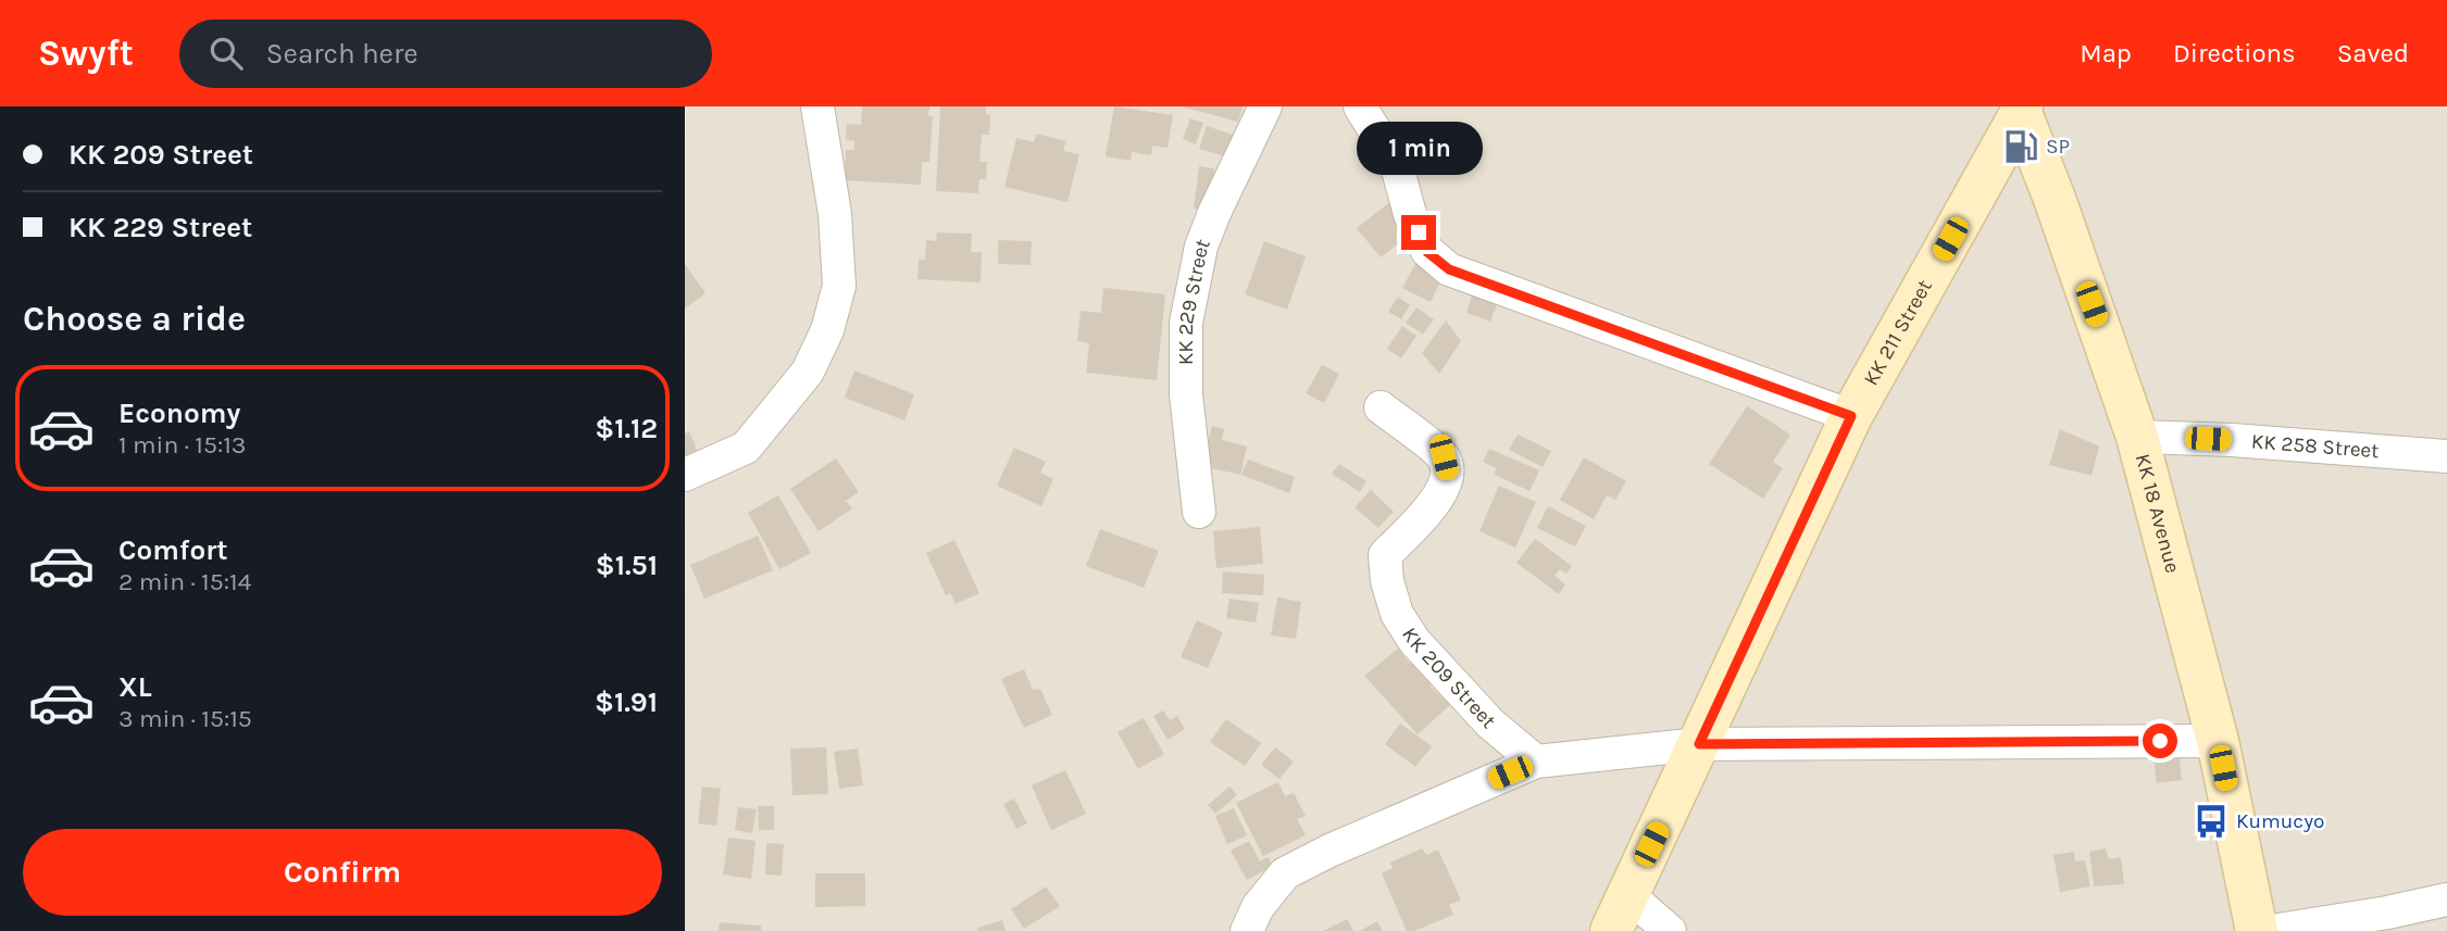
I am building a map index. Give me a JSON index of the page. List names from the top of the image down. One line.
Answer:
{"streets":{"main road":["KK 211 Street","KK 18 Avenue"],"street":["KK 229 Street","KK 258 Street","KK 209 Street"]},"crossings":[["KK 211 Street","KK 18 Avenue"],["KK 258 Street","KK 18 Avenue"]],"places":{"fuel station":["SP"],"bus stop":["Kumucyo"]},"page":{"header":"Swyft","search":"Search here","nav":["Map","Directions","Saved"],"banner":["KK 209 Street","KK 229 Street"],"bubble":"1 min","heading":"Choose a ride","list":[{"name":"Economy","note":"1 min · 15:13","value":"$1.12"},{"name":"Comfort","note":"2 min · 15:14","value":"$1.51"},{"name":"XL","note":"3 min · 15:15","value":"$1.91"}],"buttons":"Confirm"}}
